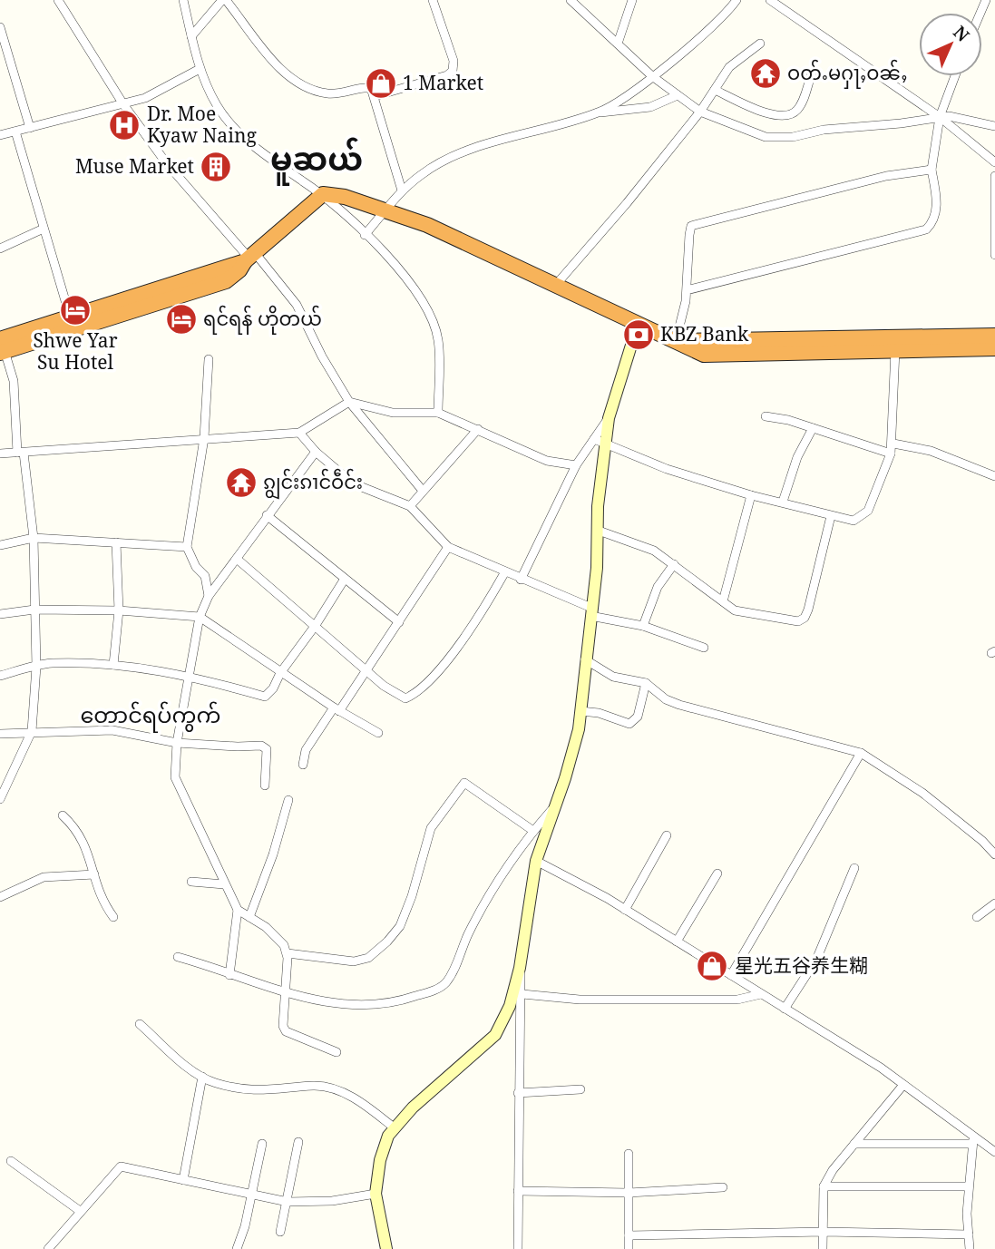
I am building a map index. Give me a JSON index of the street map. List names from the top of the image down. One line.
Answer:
{"districts":["မူဆယ်","တောင်ရပ်ကွက်"],"places":{"temple":["ဝတ်ႉမႁႃႇဝၼ်ႇ","ၵျွင်းၵၢင်ဝဵင်း"],"shop":["1 Market","星光五谷养生糊"],"hospital":["Dr. Moe Kyaw Naing"],"building":["Muse Market"],"hotel":["Shwe Yar Su Hotel","ရင်ရန် ဟိုတယ်"],"bank":["KBZ Bank"]},"north":"top right"}
